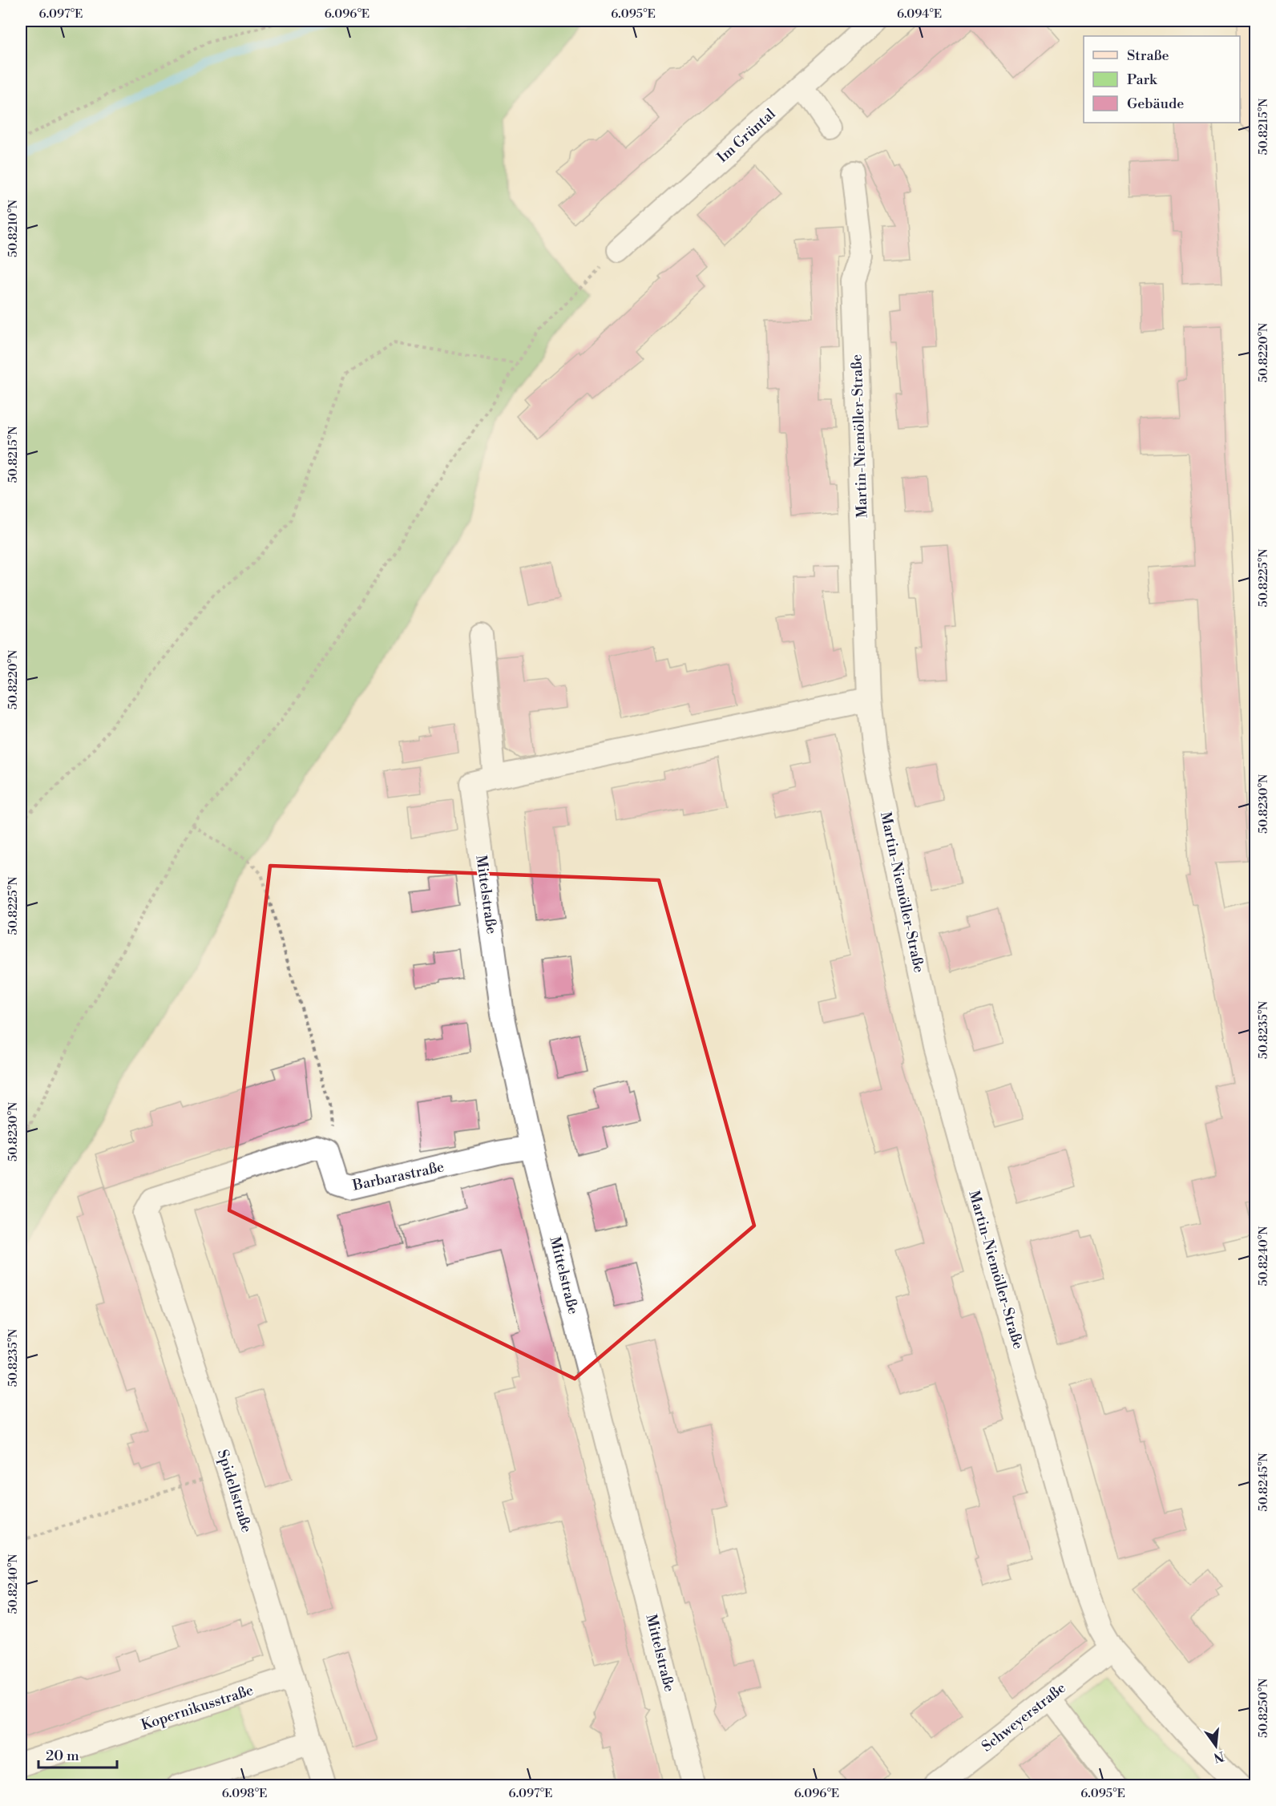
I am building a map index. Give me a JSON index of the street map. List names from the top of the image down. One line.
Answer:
{"streets":{"street":["Im Grüntal","Martin-Niemöller-Straße","Mittelstraße","Barbarastraße","Spidellstraße","Kopernikusstraße","Schweyerstraße"]},"crossings":[["Martin-Niemöller-Straße","Mittelstraße"],["Martin-Niemöller-Straße","Schweyerstraße"],["Mittelstraße","Barbarastraße"],["Barbarastraße","Spidellstraße"],["Spidellstraße","Kopernikusstraße"]],"legend":["Straße","Park","Gebäude"],"scale_bar":"20 m","north":"bottom","coordinates":["6.097°E","6.096°E","6.095°E","6.094°E","50.8215°N","50.8210°N","50.8220°N","50.8225°N","50.8230°N","50.8235°N","50.8240°N","50.8245°N","50.8250°N","6.098°E"]}
